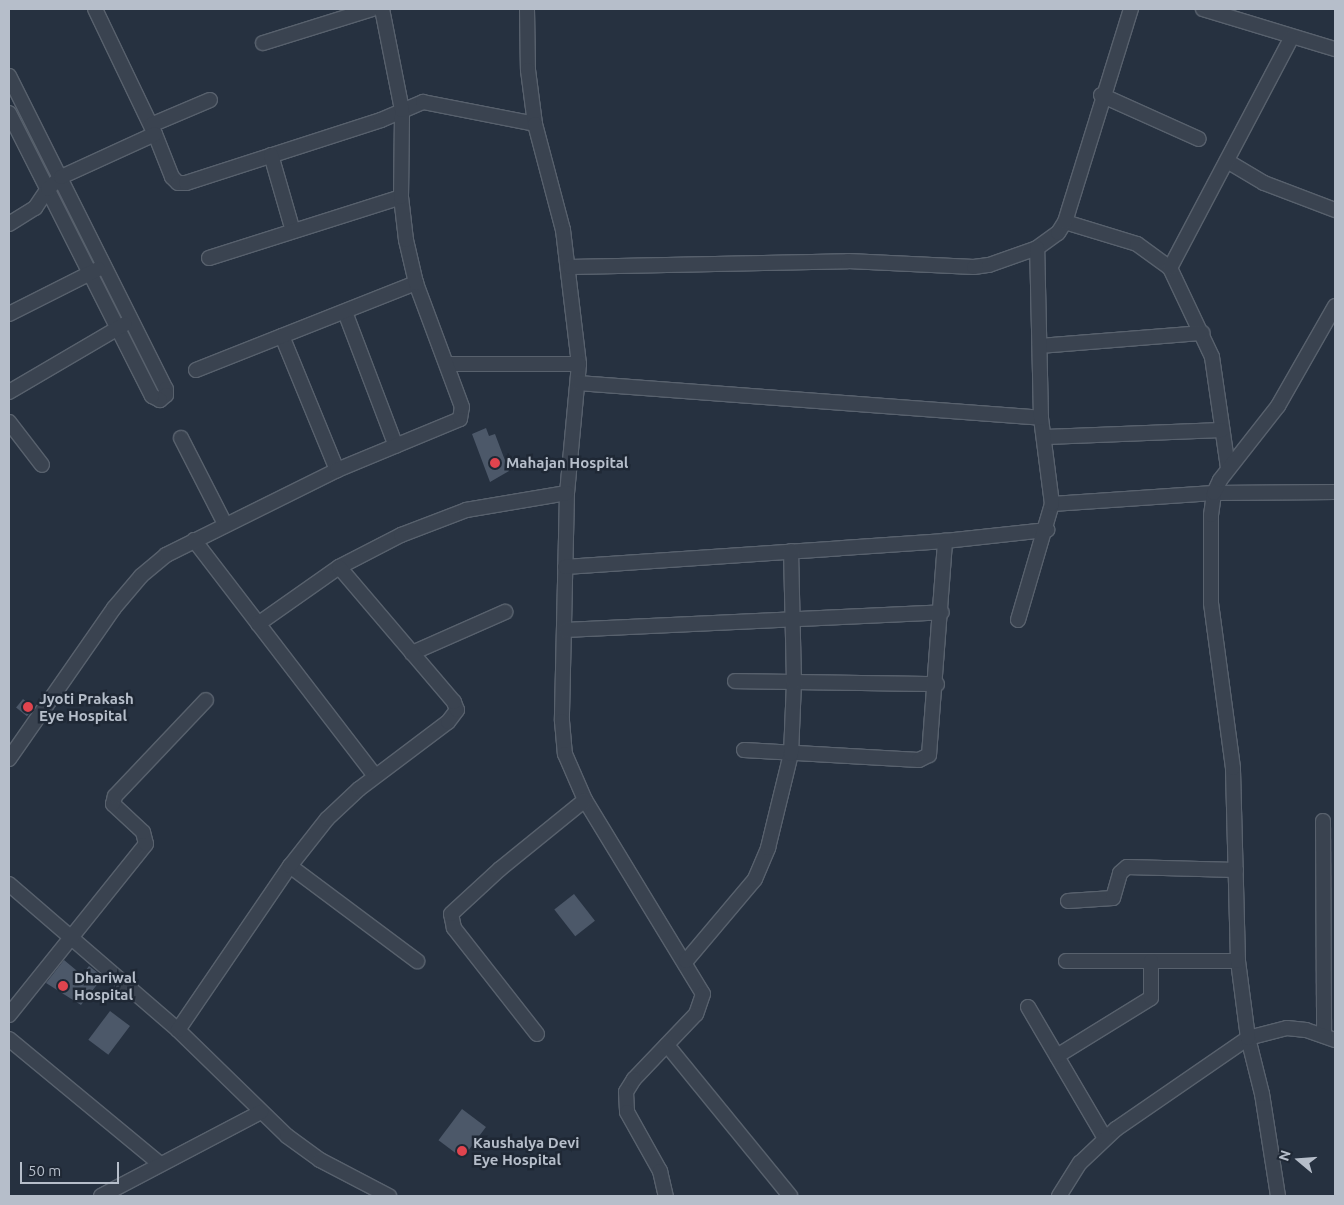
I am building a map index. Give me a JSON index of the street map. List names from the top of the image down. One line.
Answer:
{"places":["Mahajan Hospital","Jyoti Prakash Eye Hospital","Dhariwal Hospital","Kaushalya Devi Eye Hospital"],"scale_bar":"50 m","north":"left"}
